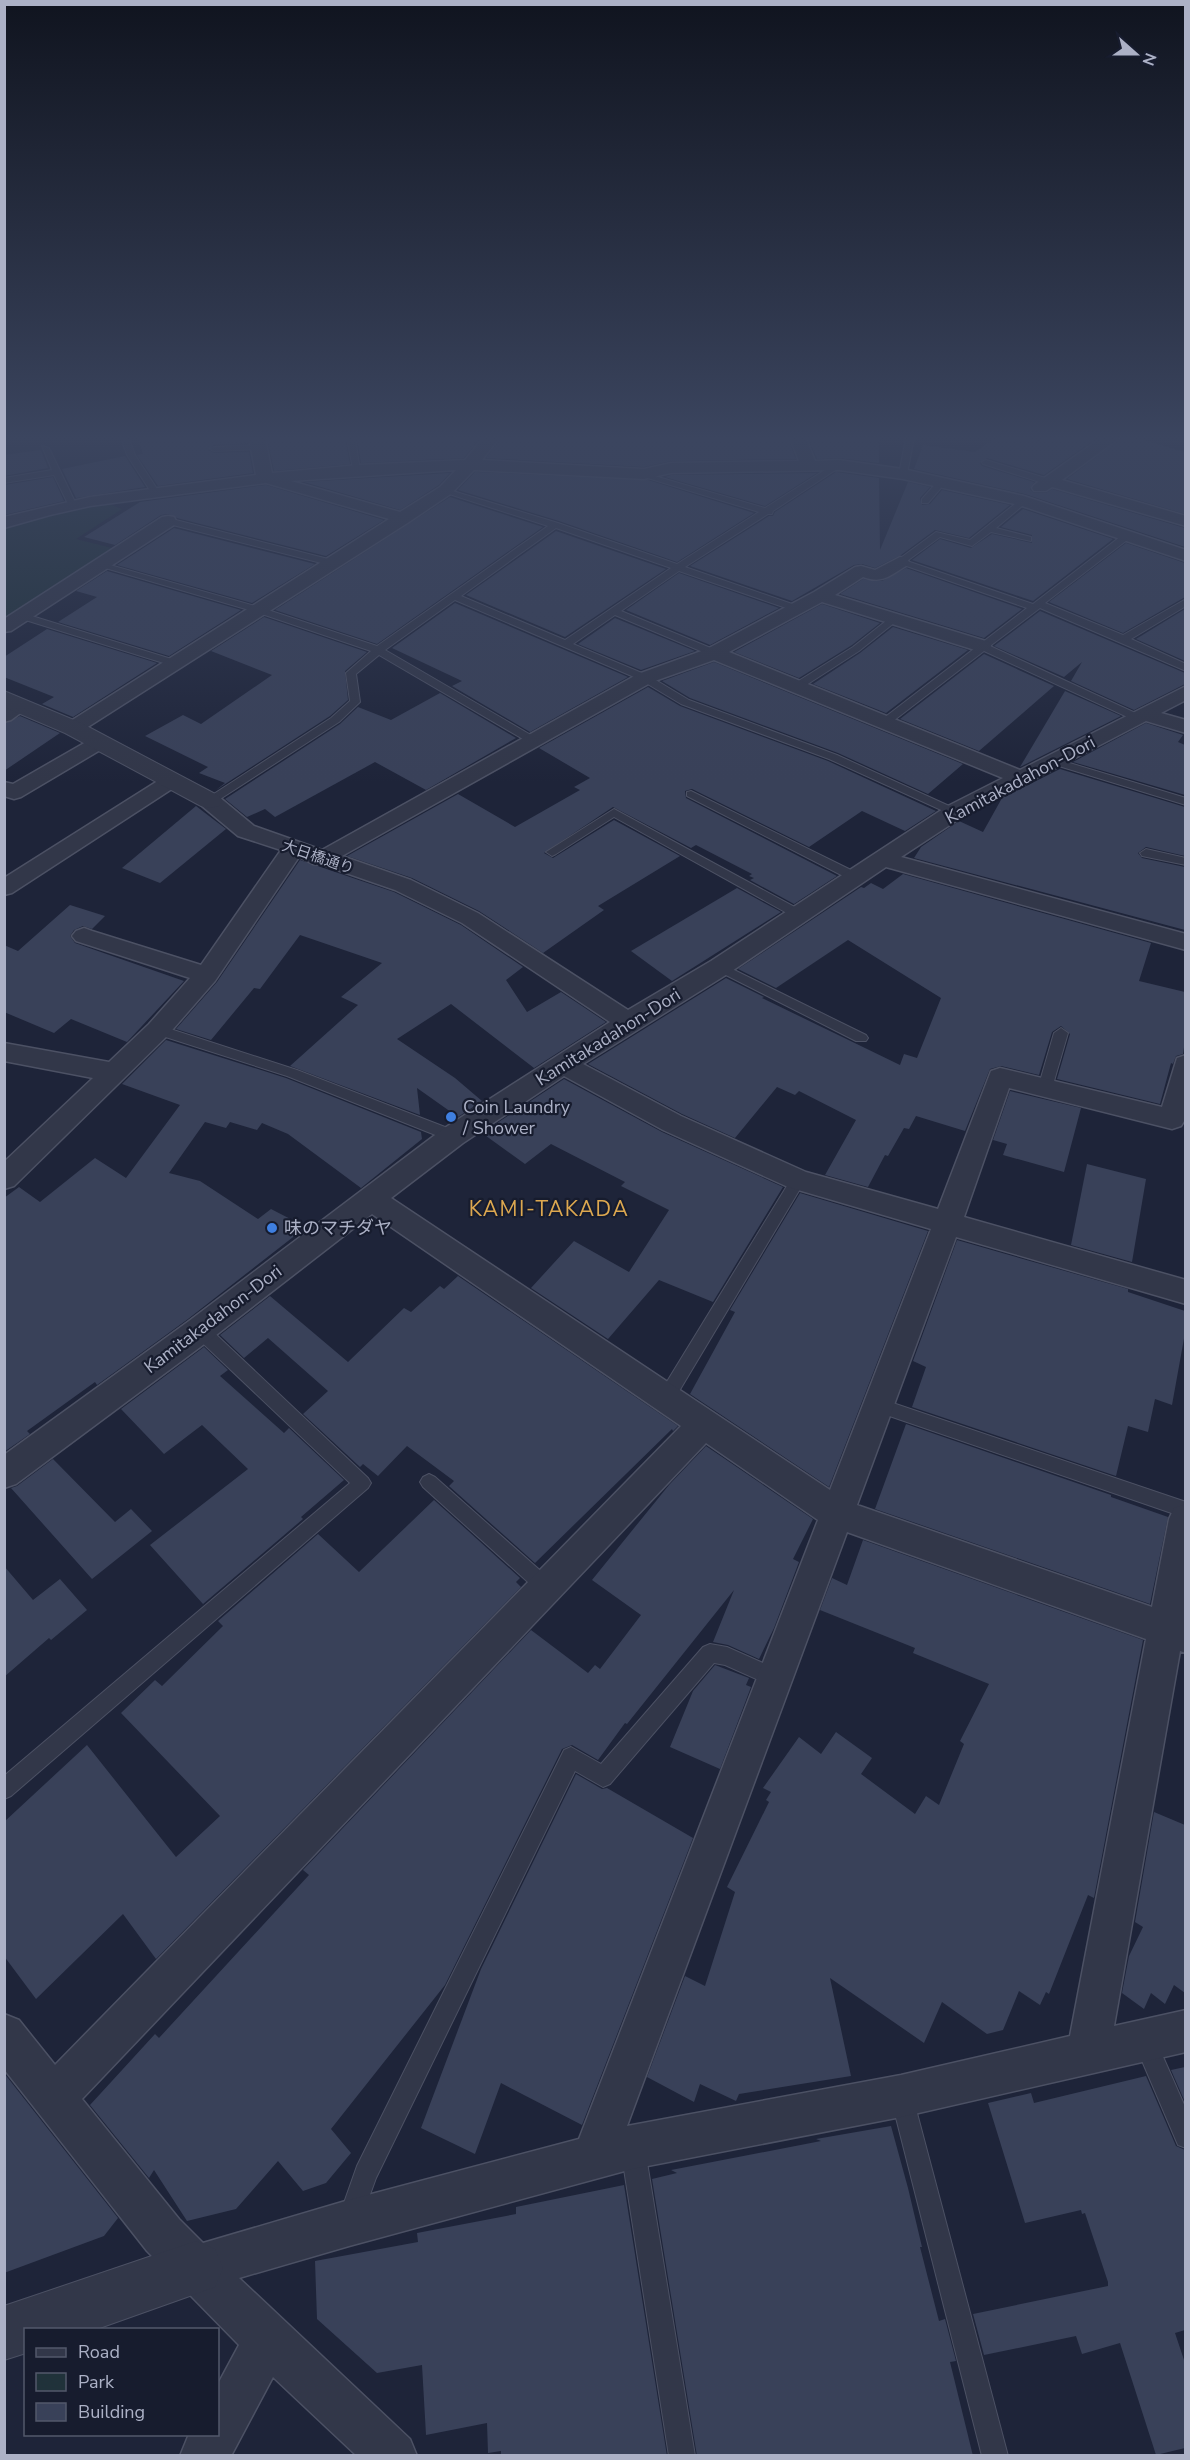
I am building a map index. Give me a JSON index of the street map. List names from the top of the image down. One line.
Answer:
{"streets":{"street":["Kamitakadahon-Dori","大日橋通り"]},"crossings":[["Kamitakadahon-Dori","大日橋通り"]],"districts":["KAMI-TAKADA"],"places":["Coin Laundry / Shower","味のマチダヤ"],"legend":["Road","Park","Building"],"north":"right"}
